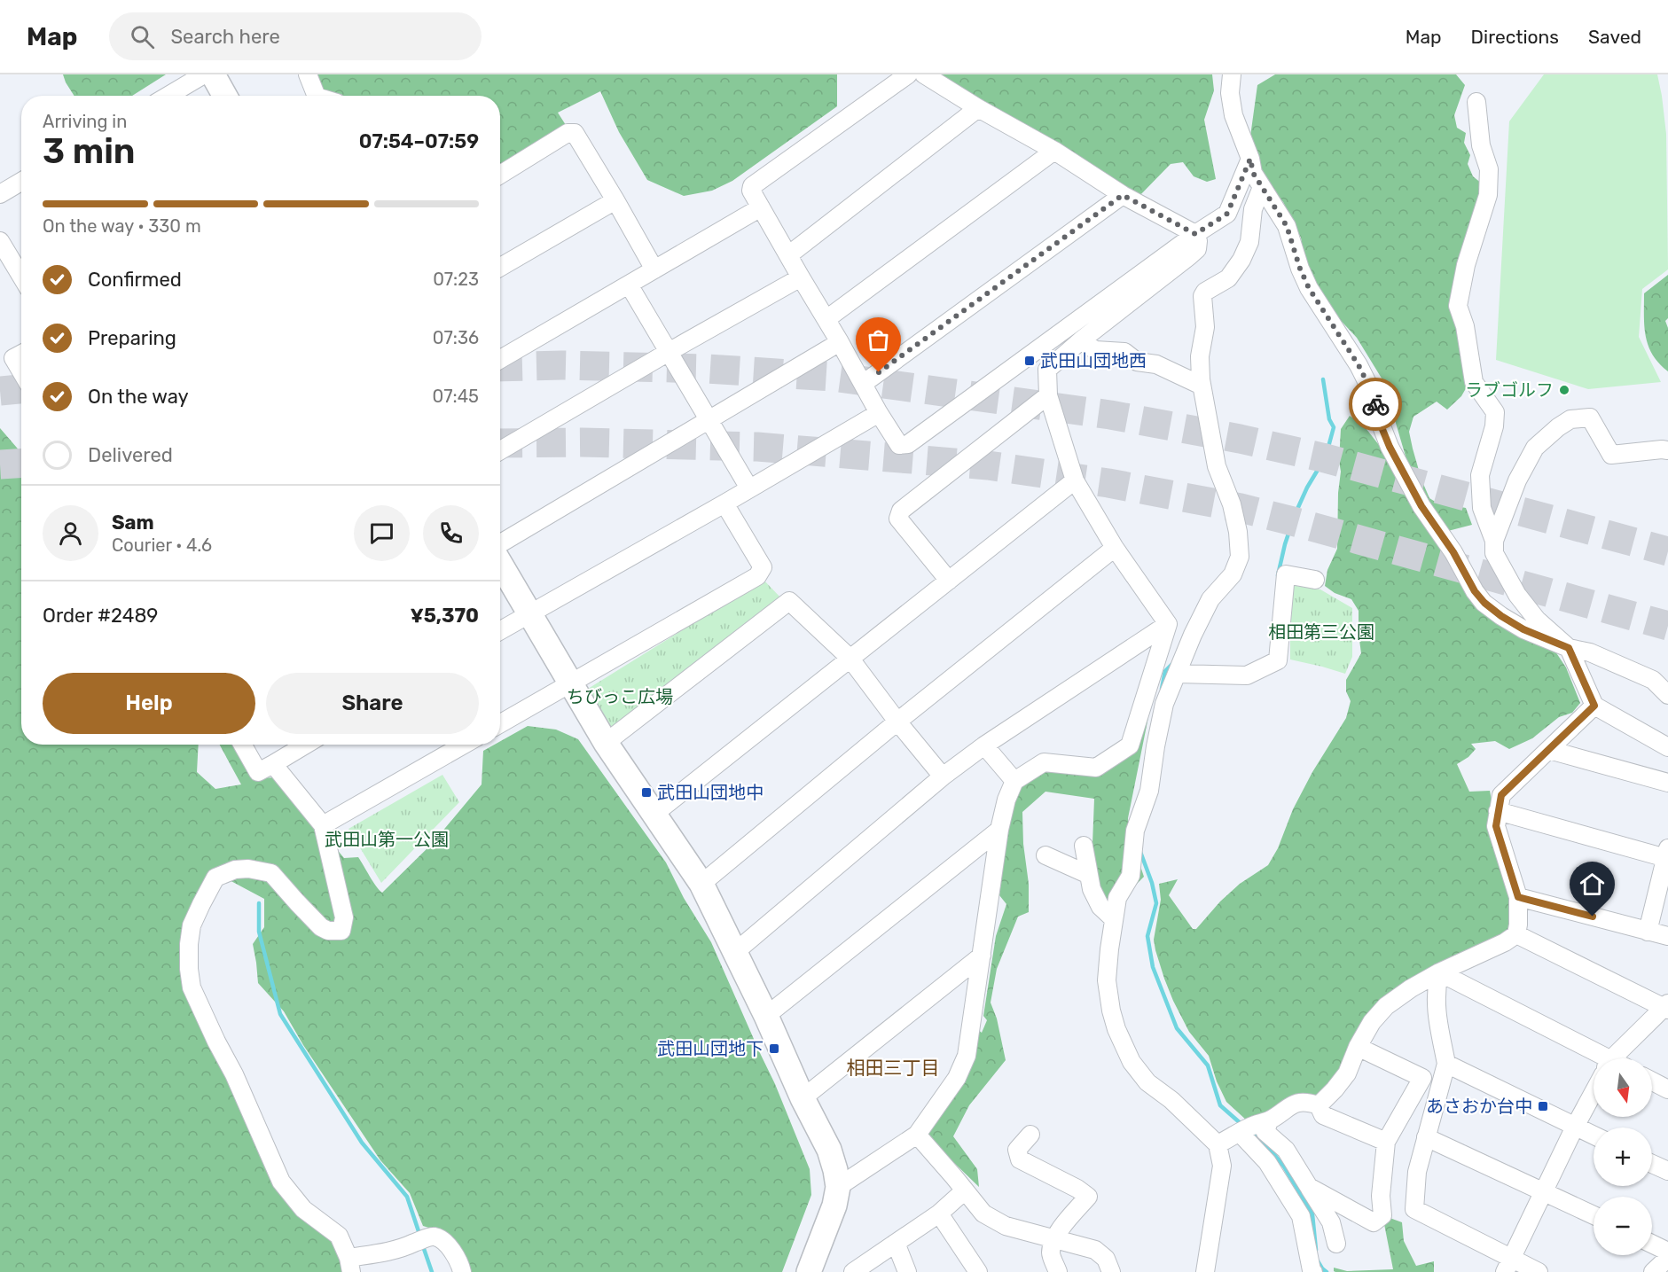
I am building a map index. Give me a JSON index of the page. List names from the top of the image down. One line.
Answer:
{"districts":["相田三丁目"],"parks":["相田第三公園","ちびっこ広場","武田山第一公園"],"places":{"transit":["武田山団地西","武田山団地中","武田山団地下","あさおか台中"],"other":["ラブゴルフ"]},"north":"bottom","page":{"header":"Map","search":"Search here","nav":["Map","Directions","Saved"],"heading":["3 min","Arriving in","07:54–07:59"],"panel":["Sam","Courier · 4.6","Order #2489","¥5,370"],"bar":"On the way · 330 m","list":[["Confirmed","07:23"],["Preparing","07:36"],["On the way","07:45"],"Delivered"],"buttons":["Help","Share"],"map_buttons":["+","−"]}}
